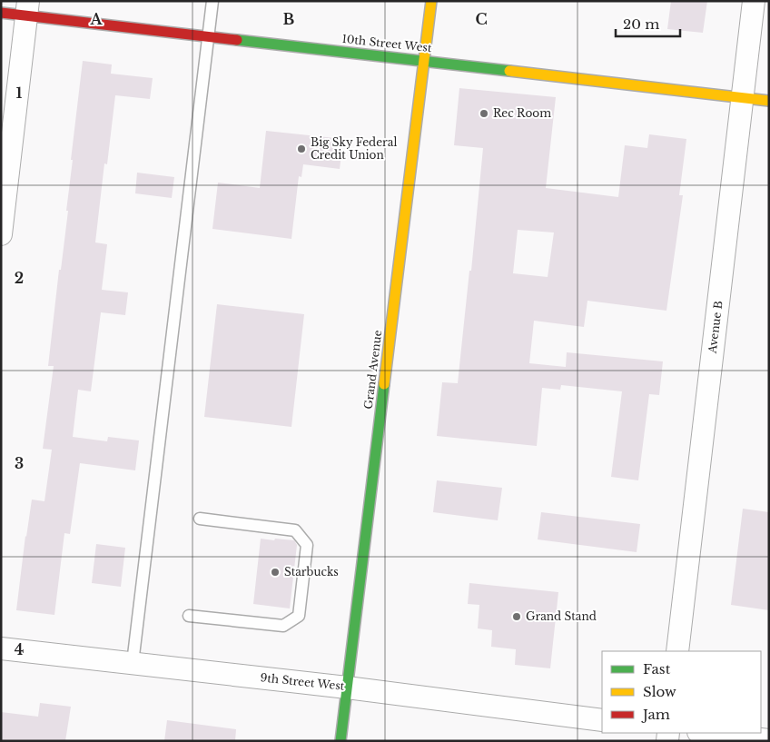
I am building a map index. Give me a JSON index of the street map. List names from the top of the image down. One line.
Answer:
{"streets":{"street":["10th Street West","Avenue B","Grand Avenue","9th Street West"]},"crossings":[["10th Street West","Avenue B"],["10th Street West","Grand Avenue"],["Grand Avenue","9th Street West"]],"places":["Rec Room","Big Sky Federal Credit Union","Starbucks","Grand Stand"],"legend":["Fast","Slow","Jam"],"scale_bar":"20 m","grid":{"columns":["A","B","C"],"rows":["1","2","3","4"]}}
